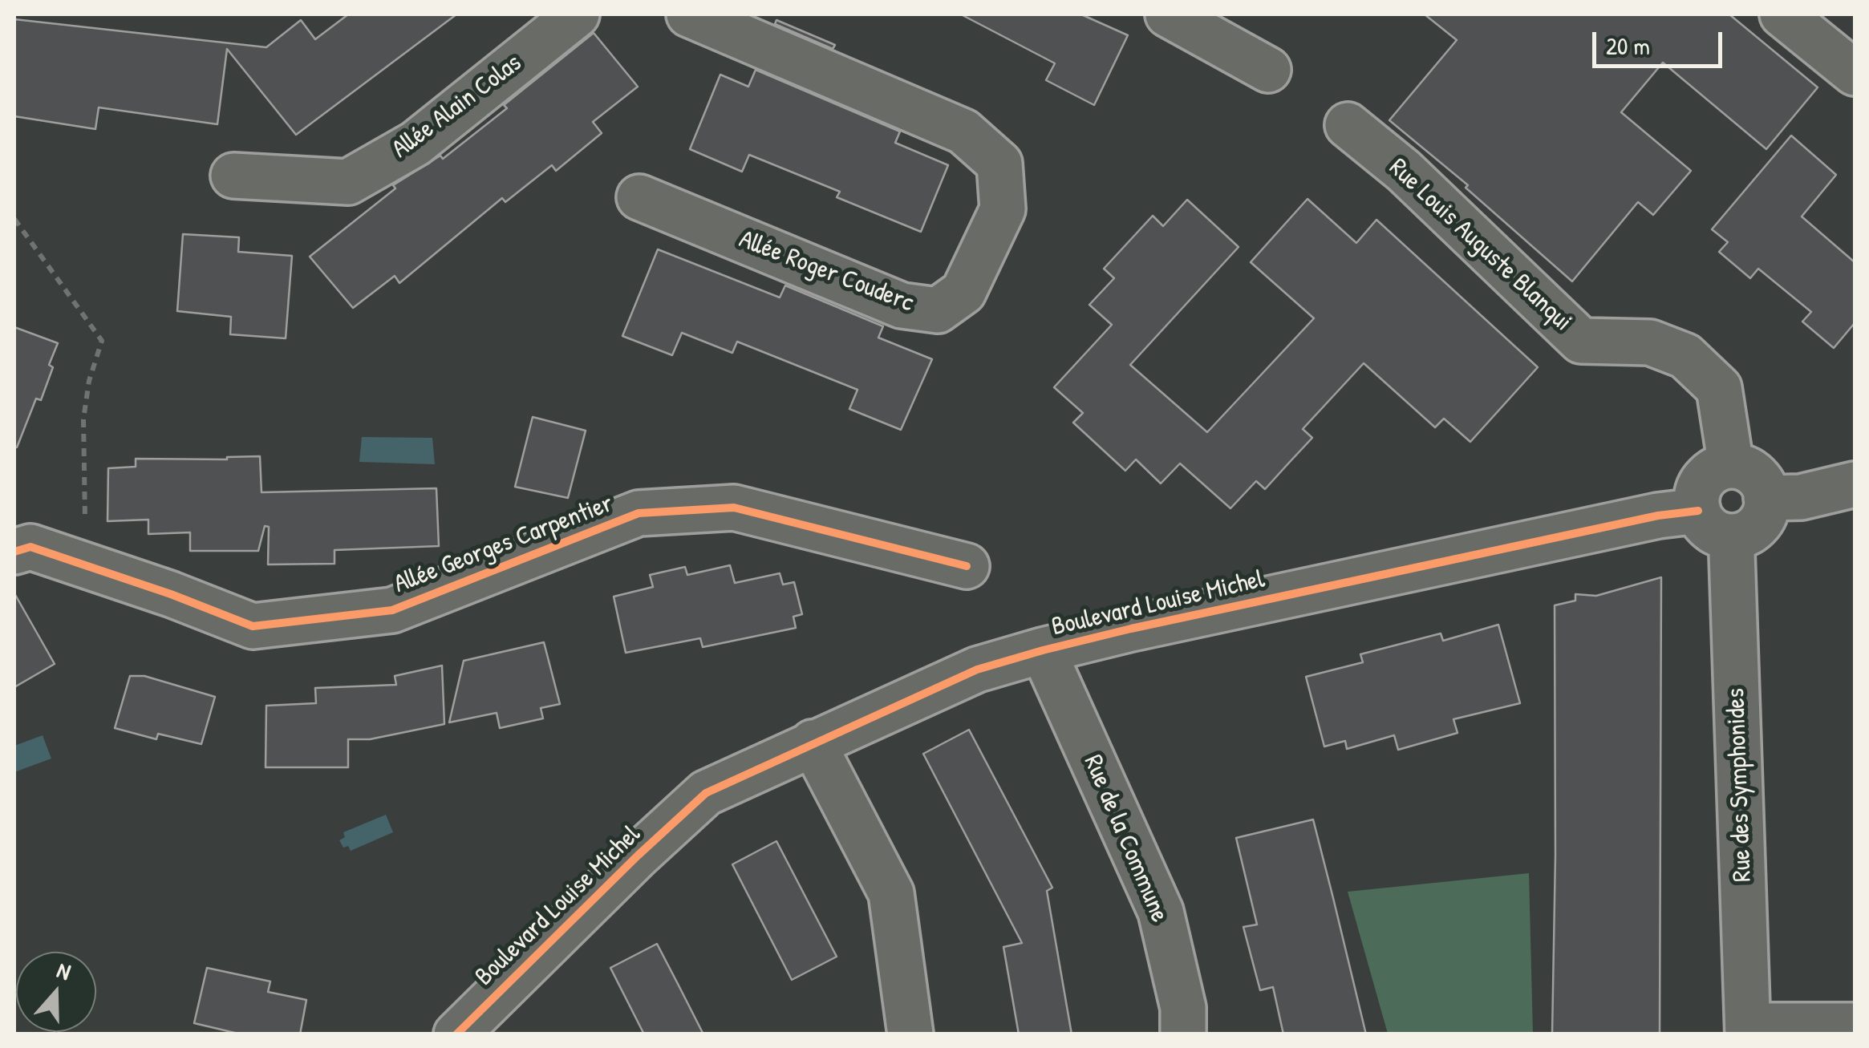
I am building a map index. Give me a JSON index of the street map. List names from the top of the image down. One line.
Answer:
{"streets":{"street":["Allée Alain Colas","Rue Louis Auguste Blanqui","Allée Roger Couderc","Allée Georges Carpentier","Boulevard Louise Michel","Rue des Symphonides","Rue de la Commune"]},"crossings":[["Rue Louis Auguste Blanqui","Boulevard Louise Michel"],["Rue Louis Auguste Blanqui","Rue des Symphonides"],["Boulevard Louise Michel","Rue des Symphonides"],["Boulevard Louise Michel","Rue de la Commune"]],"scale_bar":"20 m","north":"top"}
